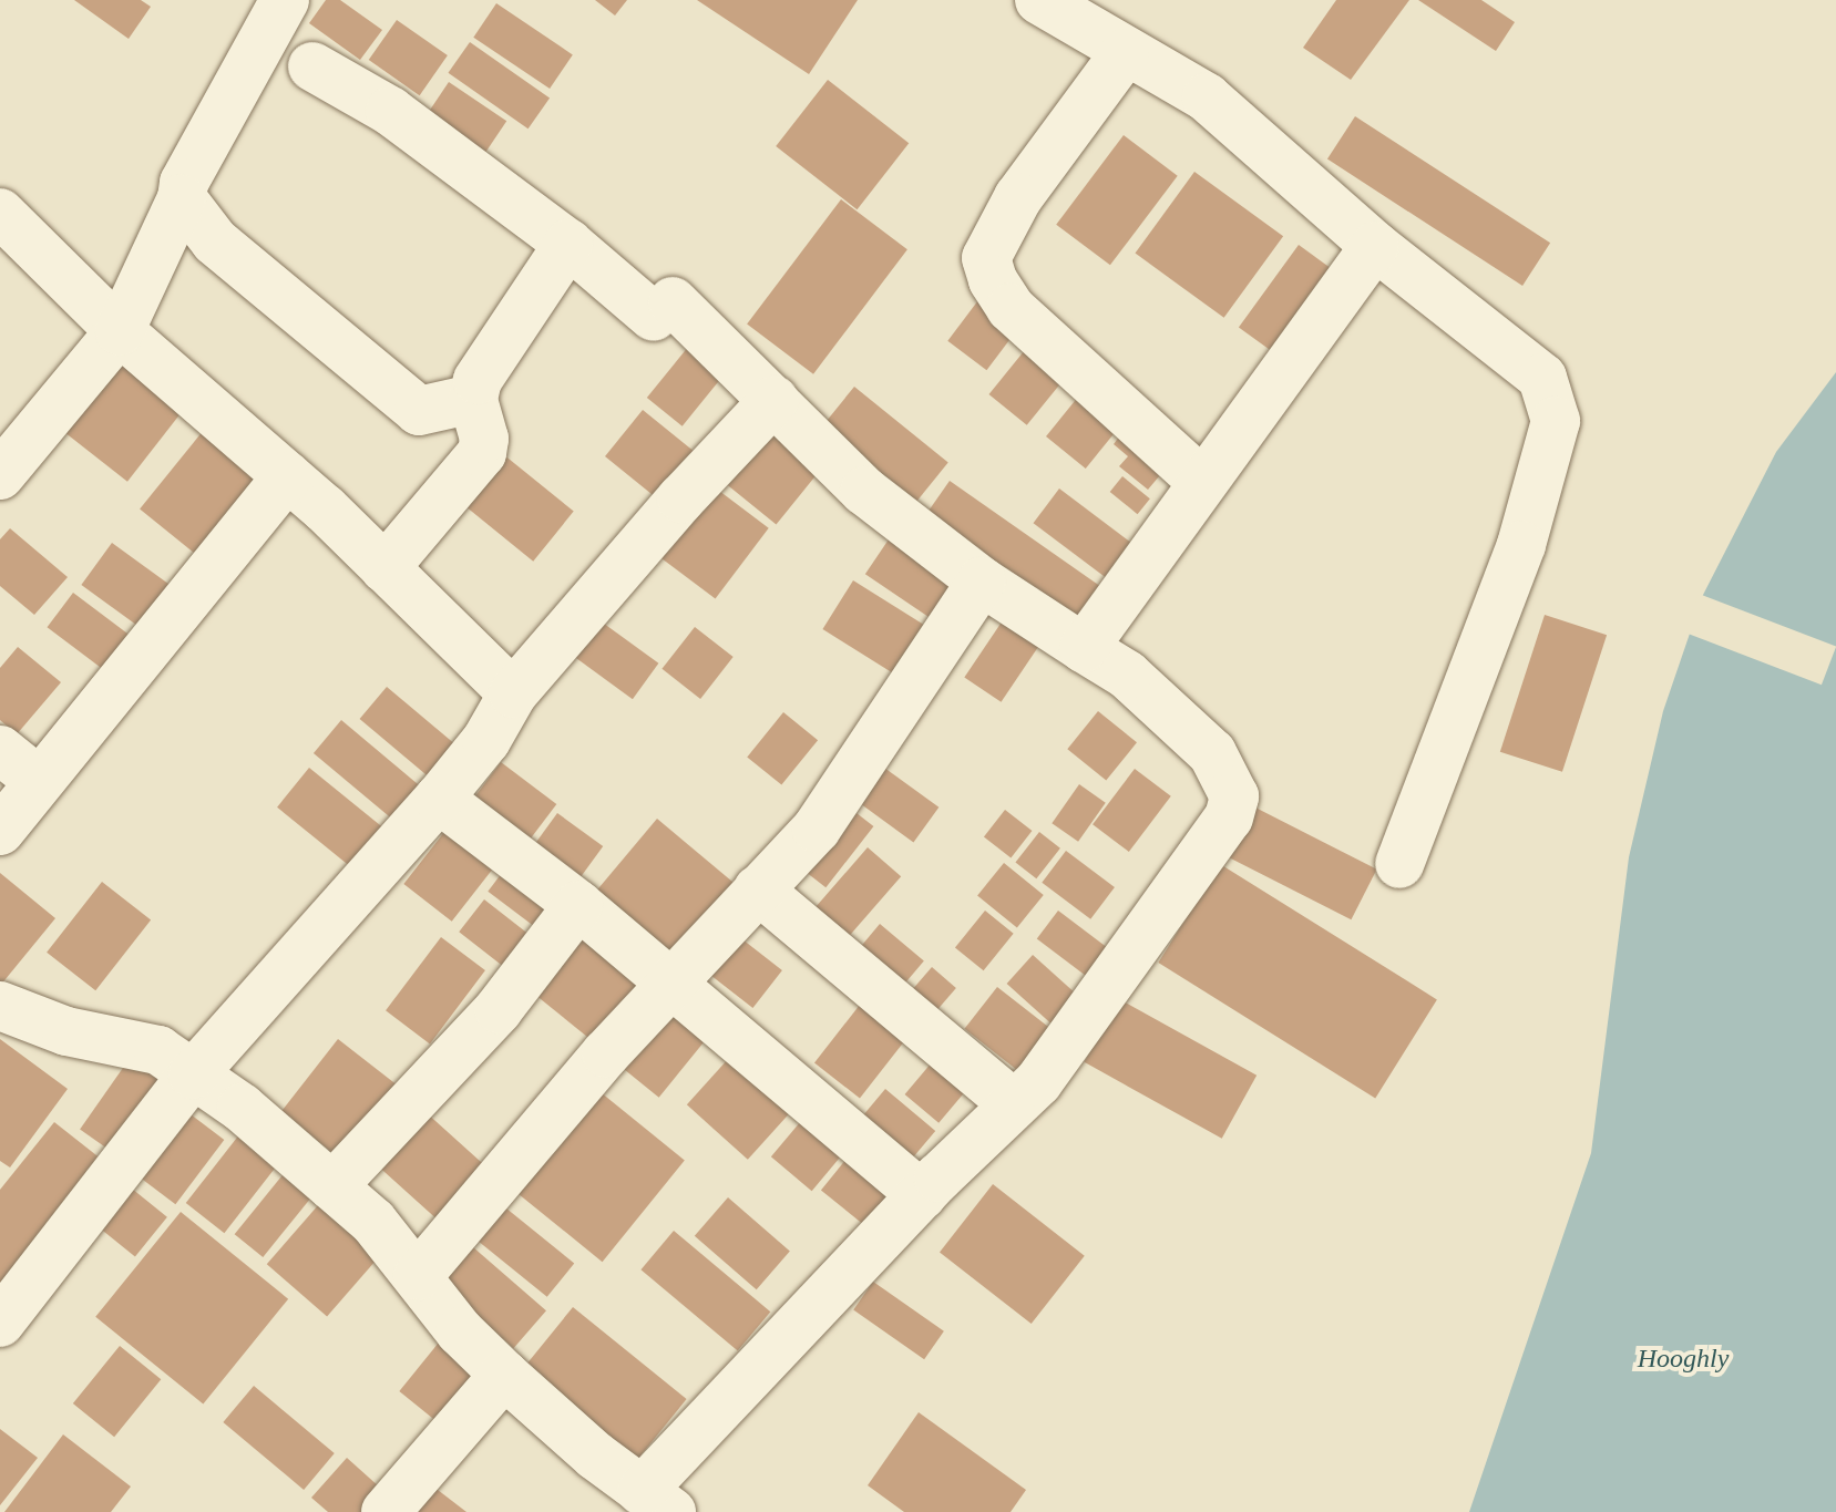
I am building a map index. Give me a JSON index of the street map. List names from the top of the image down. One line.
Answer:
{"water":["Hooghly"]}
